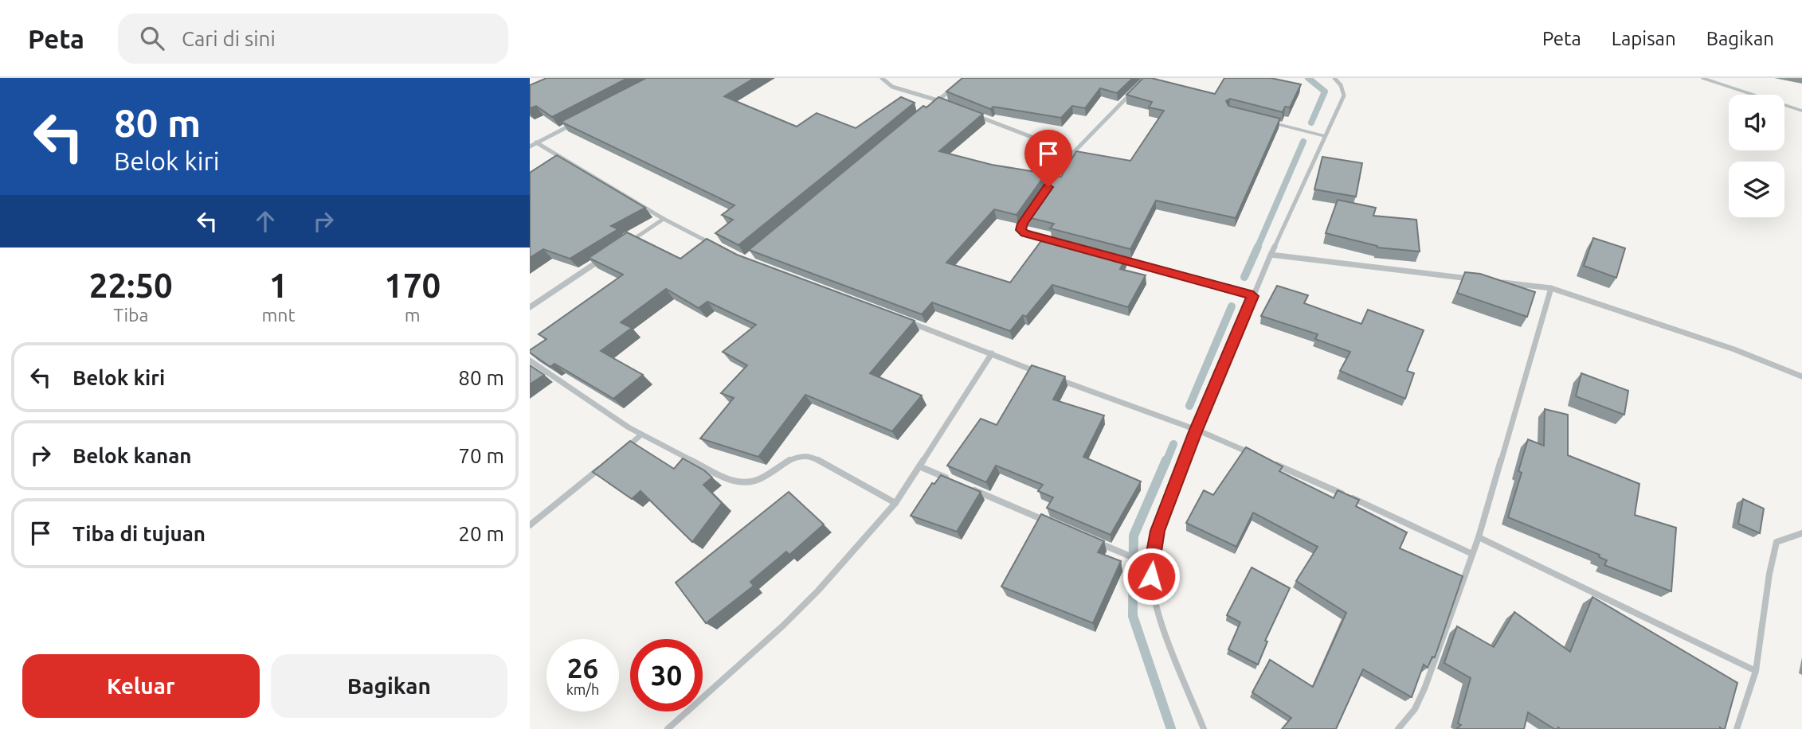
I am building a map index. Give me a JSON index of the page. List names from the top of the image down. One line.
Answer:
{"page":{"header":"Peta","search":"Cari di sini","nav":["Peta","Lapisan","Bagikan"],"turn":["80 m","Belok kiri"],"eta":["22:50","Tiba","1","mnt","170","m"],"list":[{"name":"Belok kiri","value":"80 m"},{"name":"Belok kanan","value":"70 m"},{"name":"Tiba di tujuan","value":"20 m"}],"speed":"26 km/h","limit":"30","buttons":["Keluar","Bagikan"]}}
